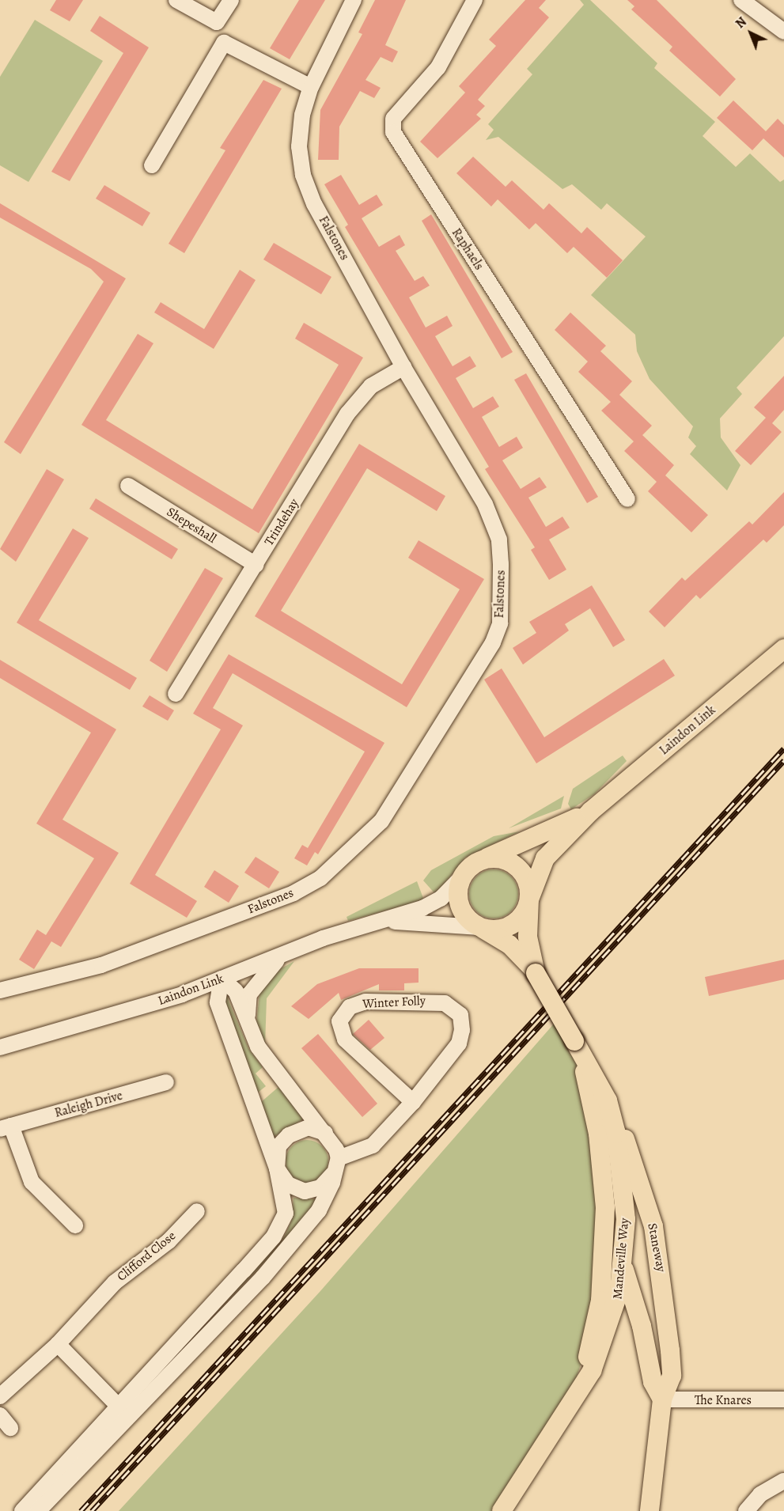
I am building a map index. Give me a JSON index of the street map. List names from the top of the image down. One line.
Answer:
{"streets":{"main road":["Laindon Link","Staneway","Mandeville Way"],"street":["Falstones","Raphaels","Trindehay","Shepeshall","Winter Folly","Raleigh Drive","Clifford Close","The Knares"]},"crossings":[["Falstones","Trindehay"],["Trindehay","Shepeshall"],["Laindon Link","Mandeville Way"],["Staneway","Mandeville Way"],["Staneway","The Knares"]],"north":"top left"}
